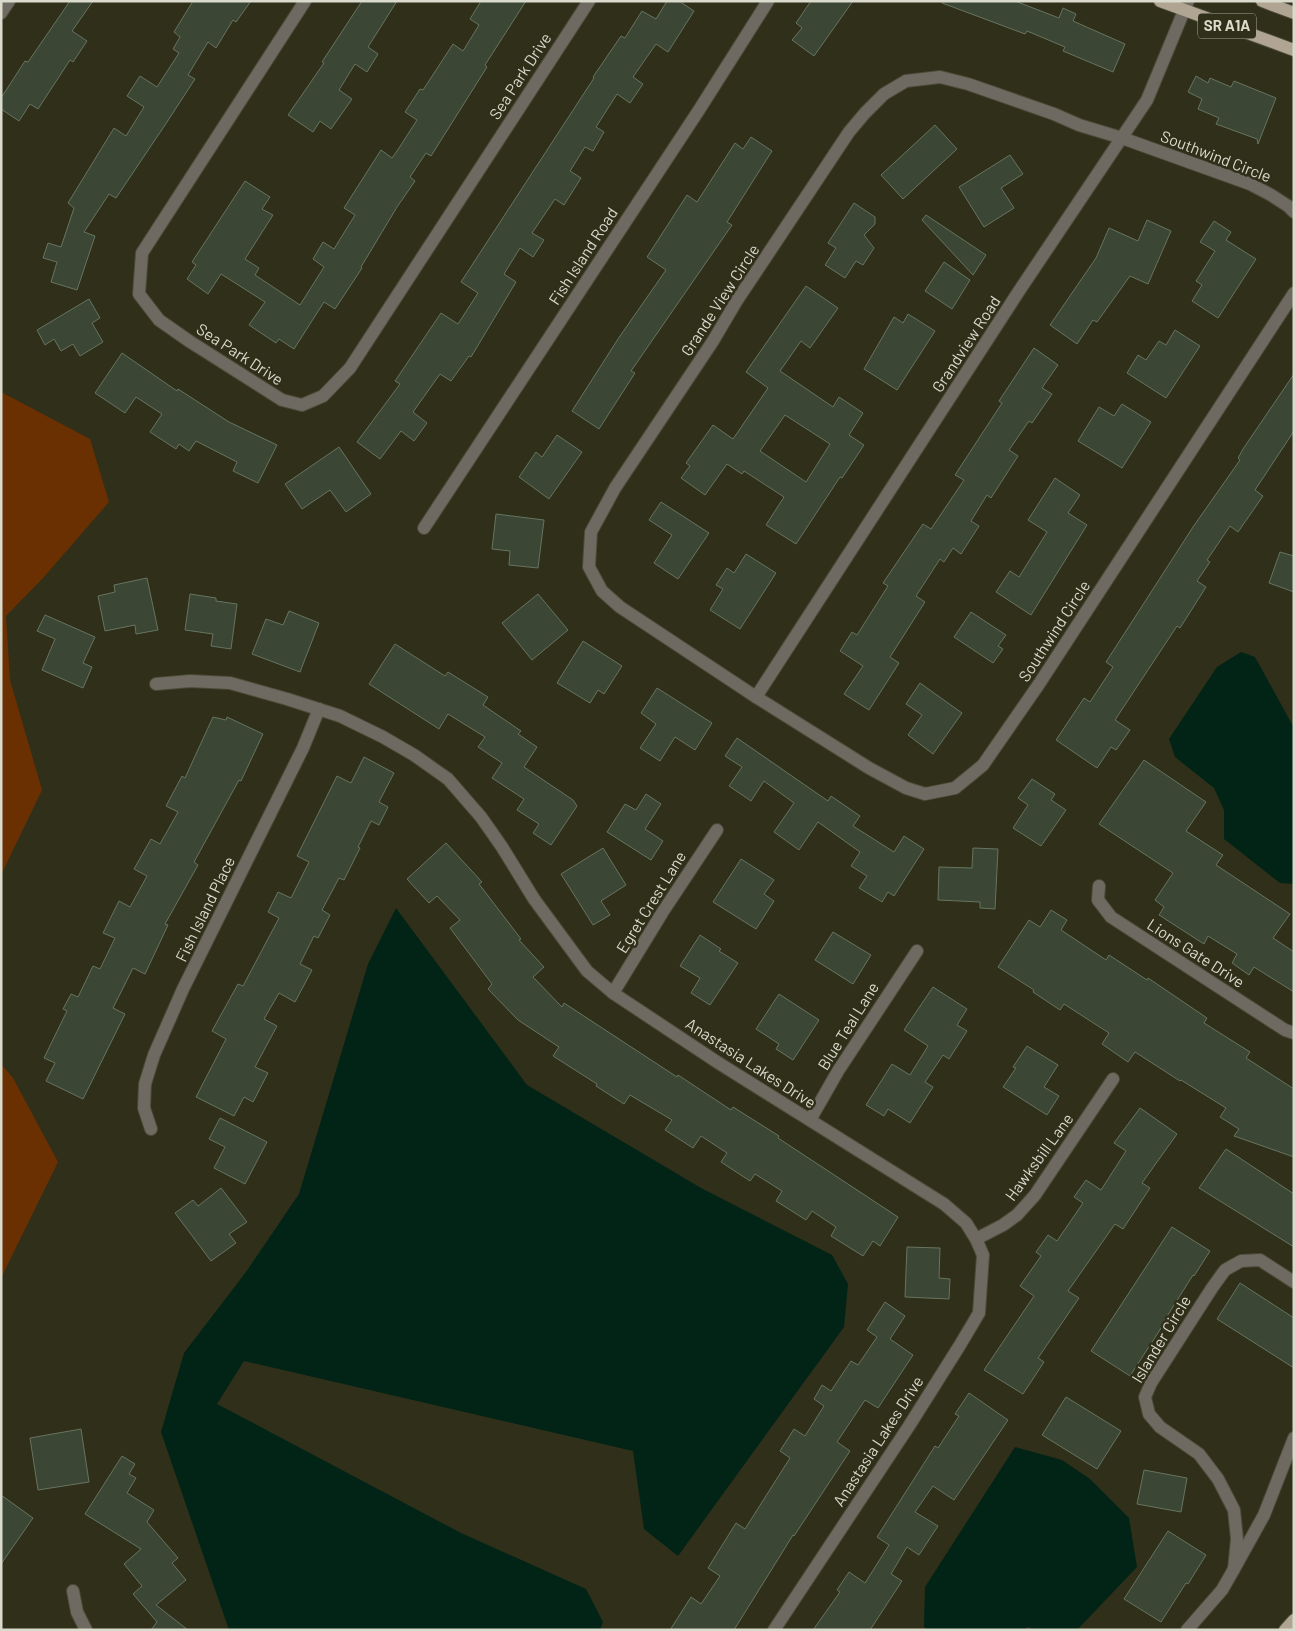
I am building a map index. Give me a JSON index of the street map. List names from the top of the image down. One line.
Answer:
{"streets":{"main road":["SR A1A"],"street":["Sea Park Drive","Southwind Circle","Fish Island Road","Grande View Circle","Grandview Road","Egret Crest Lane","Fish Island Place","Lions Gate Drive","Blue Teal Lane","Anastasia Lakes Drive","Hawksbill Lane","Islander Circle"]},"crossings":[["SR A1A","Grandview Road"],["Southwind Circle","Grande View Circle"],["Southwind Circle","Grandview Road"],["Grande View Circle","Grandview Road"],["Egret Crest Lane","Anastasia Lakes Drive"],["Fish Island Place","Anastasia Lakes Drive"],["Blue Teal Lane","Anastasia Lakes Drive"],["Anastasia Lakes Drive","Hawksbill Lane"]]}
